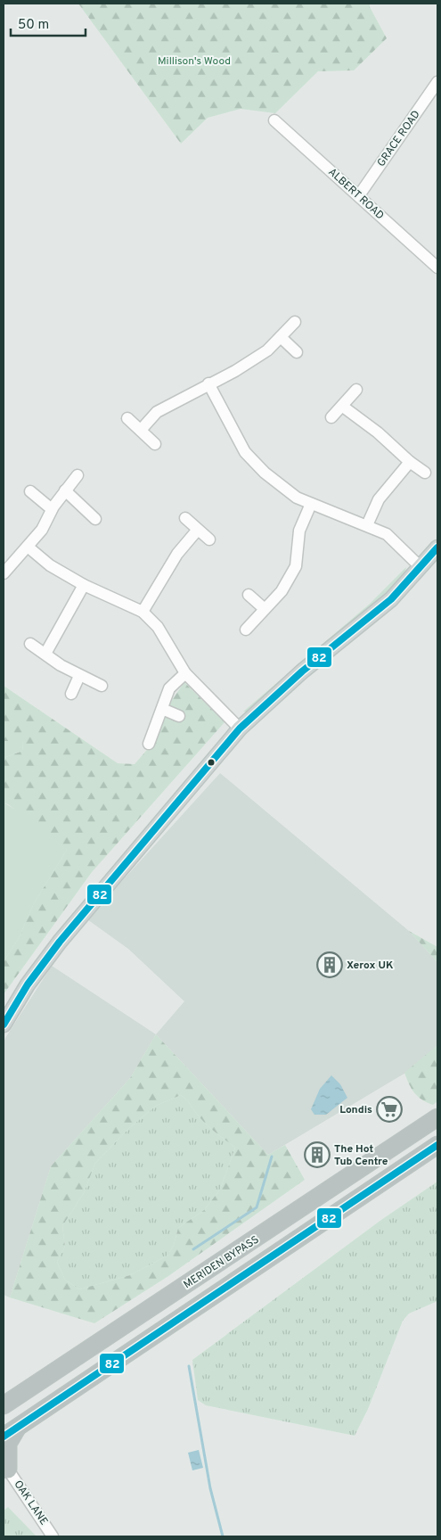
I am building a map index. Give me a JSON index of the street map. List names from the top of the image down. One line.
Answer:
{"streets":{"highway":["MERIDEN BYPASS"],"street":["GRACE ROAD","ALBERT ROAD","OAK LANE"]},"crossings":[["GRACE ROAD","ALBERT ROAD"]],"parks":["Millison's Wood"],"places":{"building":["Xerox UK","The Hot Tub Centre"],"supermarket":["Londis"]},"lines":["transit line 82"],"scale_bar":"50 m"}
